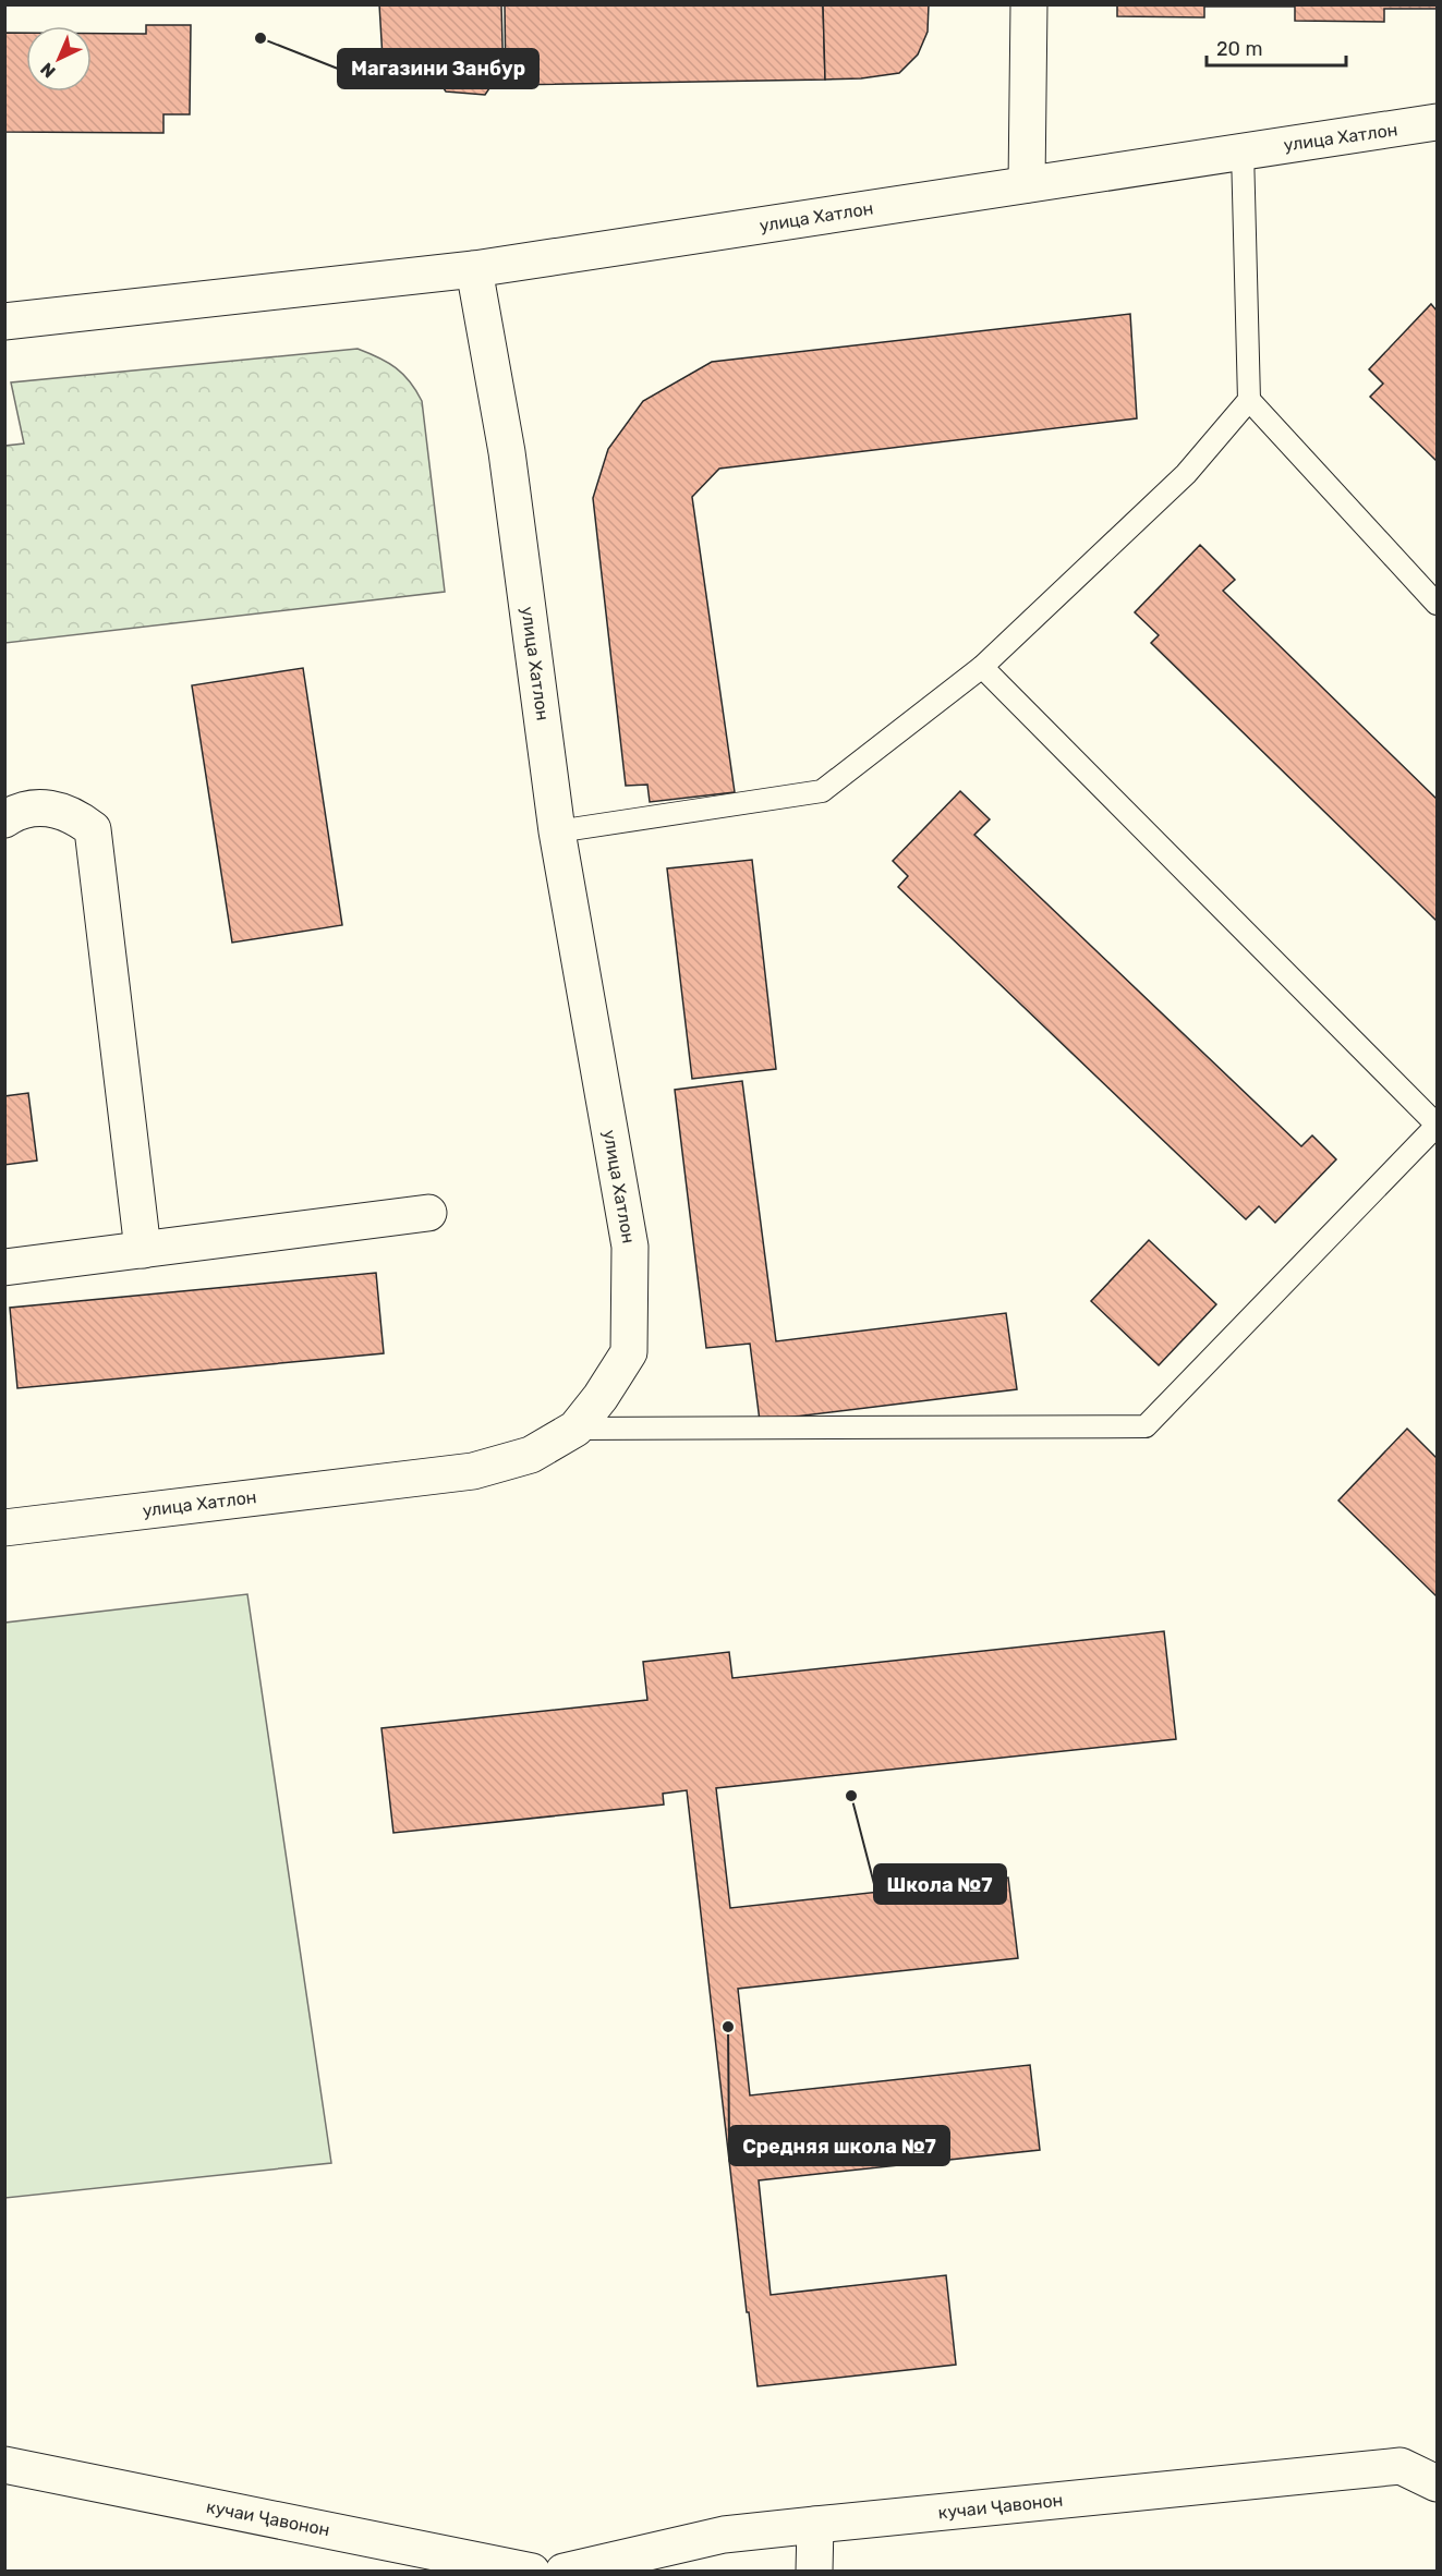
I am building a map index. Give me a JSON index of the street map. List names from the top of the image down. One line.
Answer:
{"streets":{"street":["улица Хатлон","кучаи Ҷавонон"]},"places":["Магазини Занбур","Школа №7","Средняя школа №7"],"scale_bar":"20 m","north":"bottom left"}
